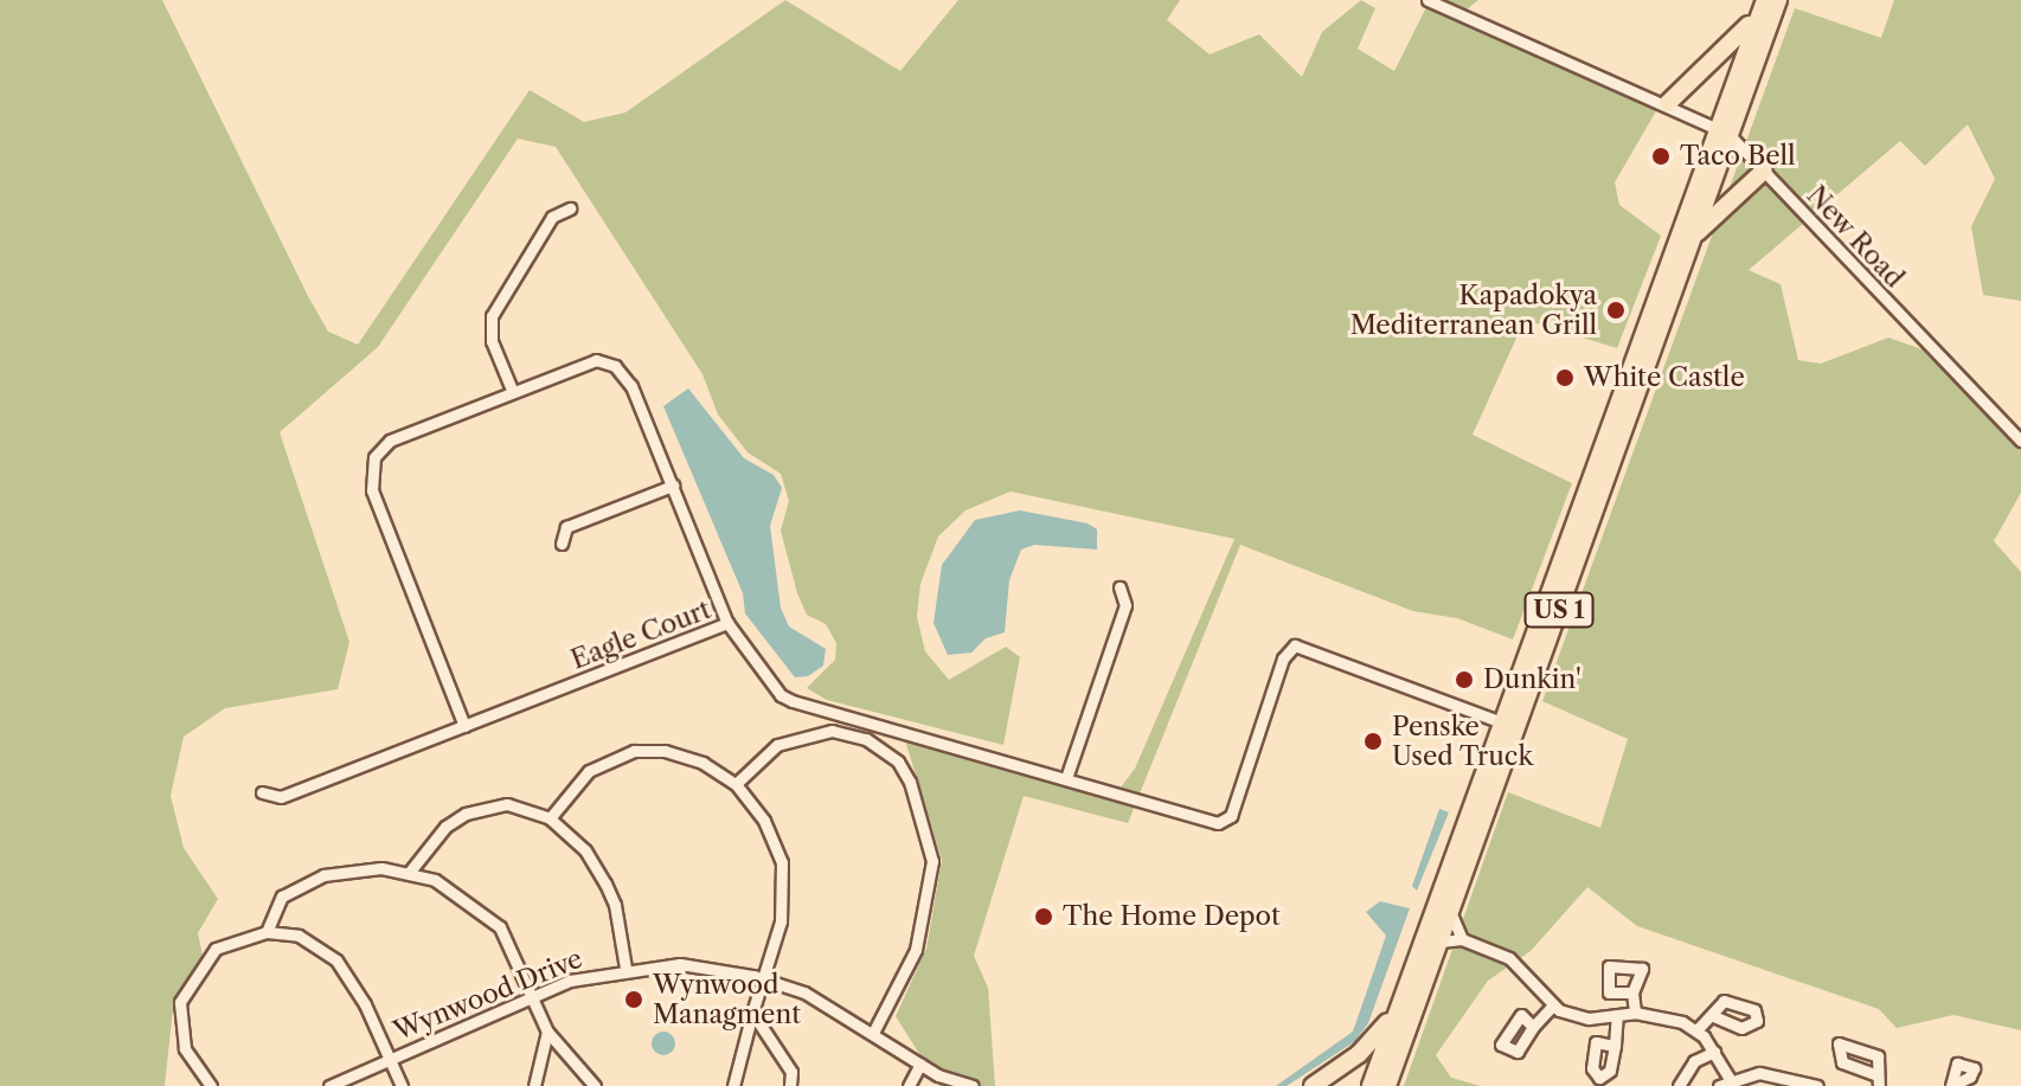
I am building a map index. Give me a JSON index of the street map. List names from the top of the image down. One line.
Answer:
{"streets":{"highway":["US 1"],"street":["New Road","Eagle Court","Wynwood Drive"]},"crossings":[["New Road","US 1"],["US 1","Eagle Court"]],"places":["Taco Bell","Kapadokya Mediterranean Grill","White Castle","Dunkin'","Penske Used Truck","The Home Depot","Wynwood Managment"]}
